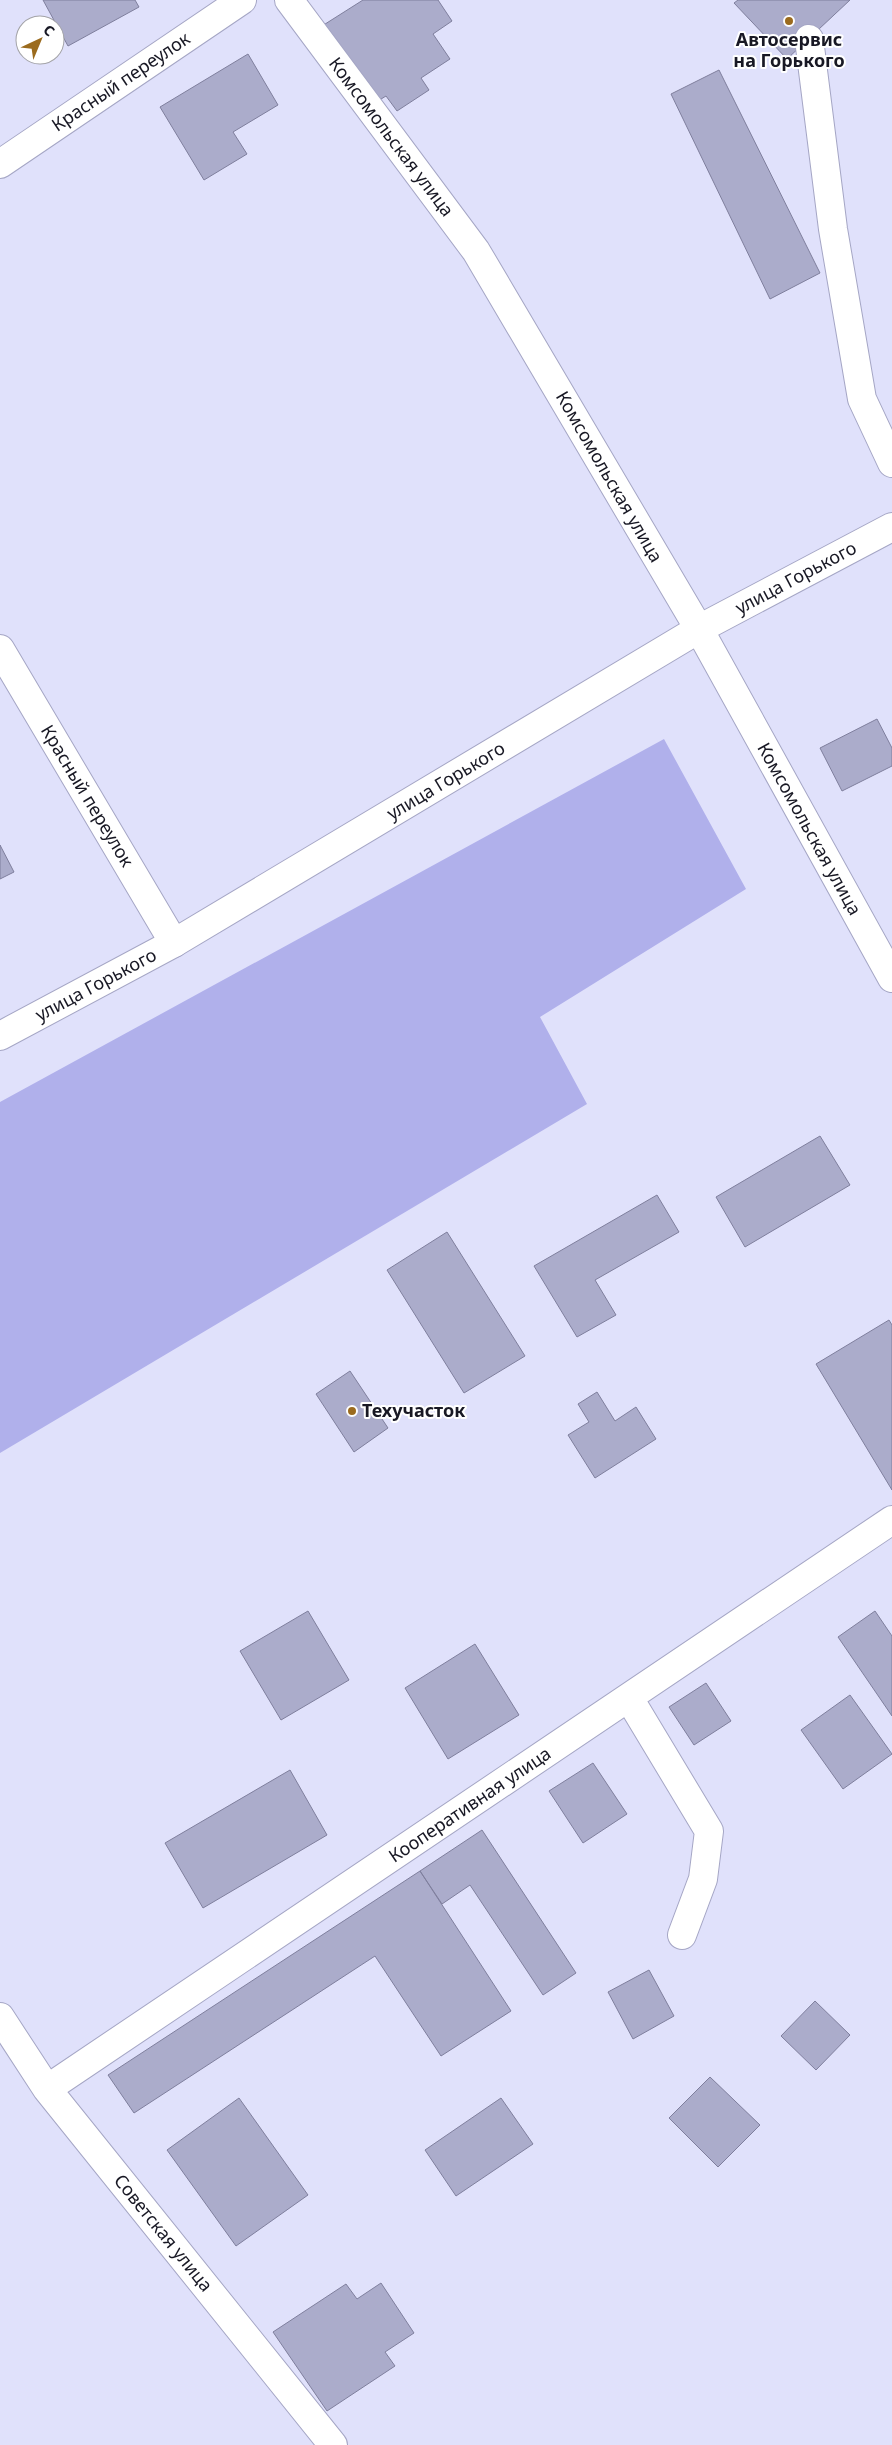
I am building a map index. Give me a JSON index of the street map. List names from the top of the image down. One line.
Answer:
{"streets":{"street":["Красный переулок","Комсомольская улица","улица Горького","Кооперативная улица","Советская улица"]},"crossings":[["Красный переулок","улица Горького"],["Комсомольская улица","улица Горького"],["Кооперативная улица","Советская улица"]],"places":["Автосервис на Горького","Техучасток"],"north":"top right"}
